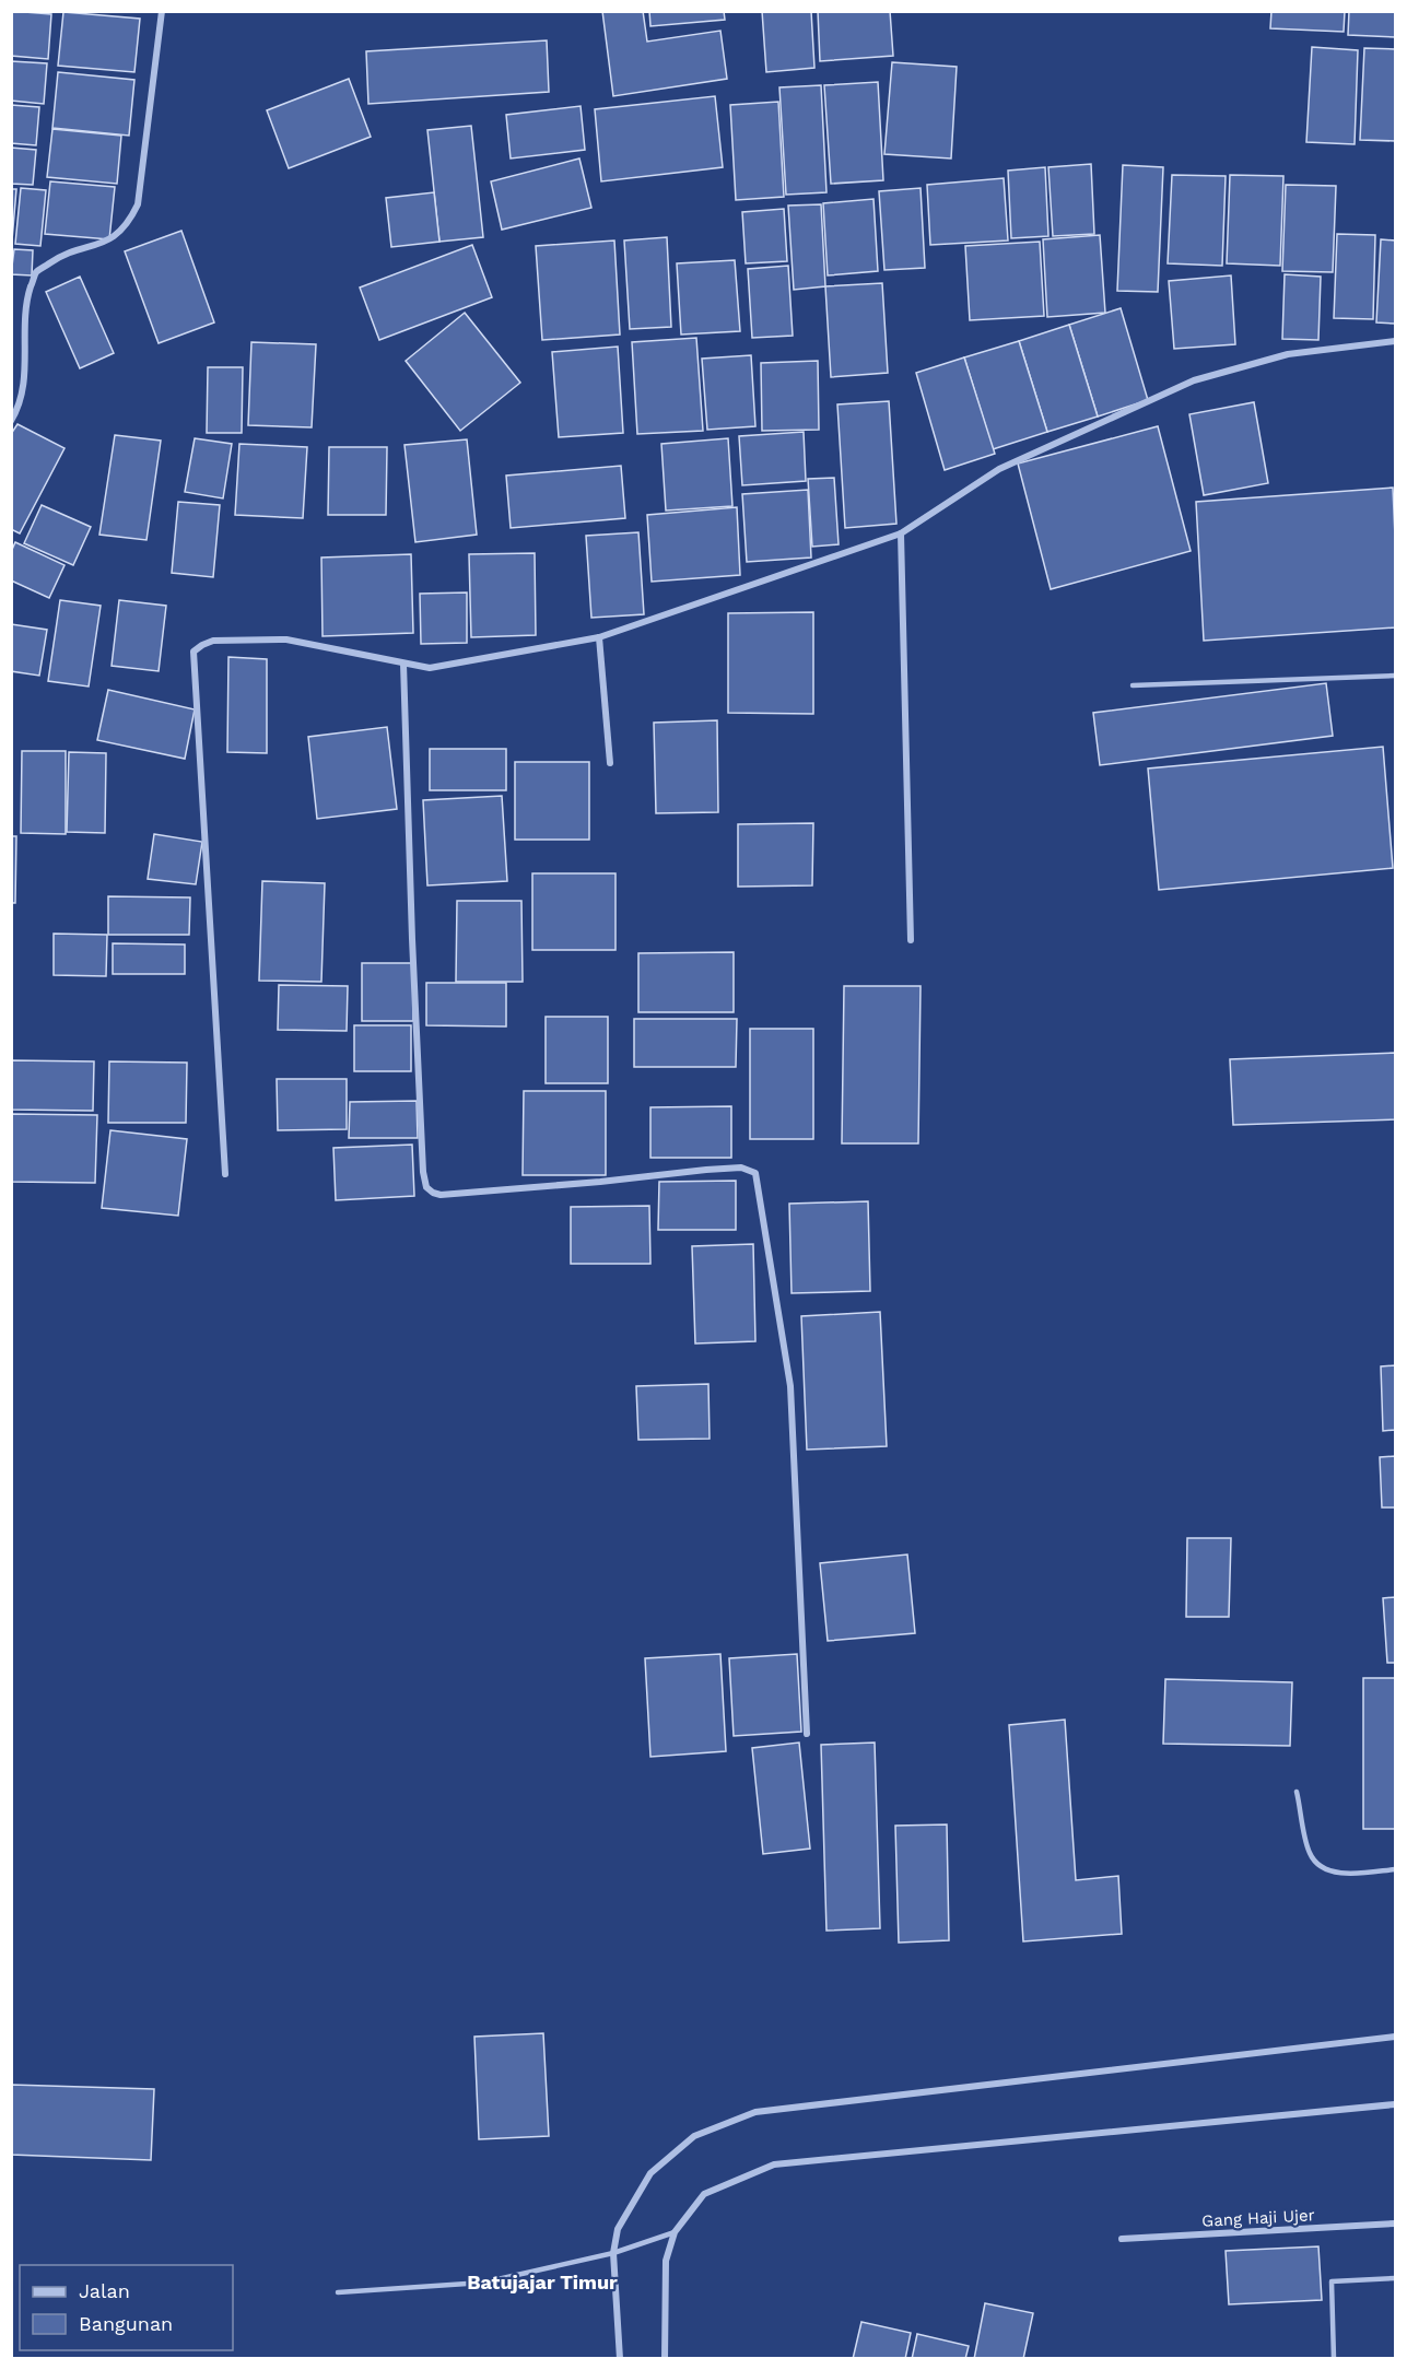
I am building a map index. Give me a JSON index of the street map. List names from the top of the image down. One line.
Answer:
{"streets":{"street":["Gang Haji Ujer"]},"districts":["Batujajar Timur"],"legend":["Jalan","Bangunan"]}
